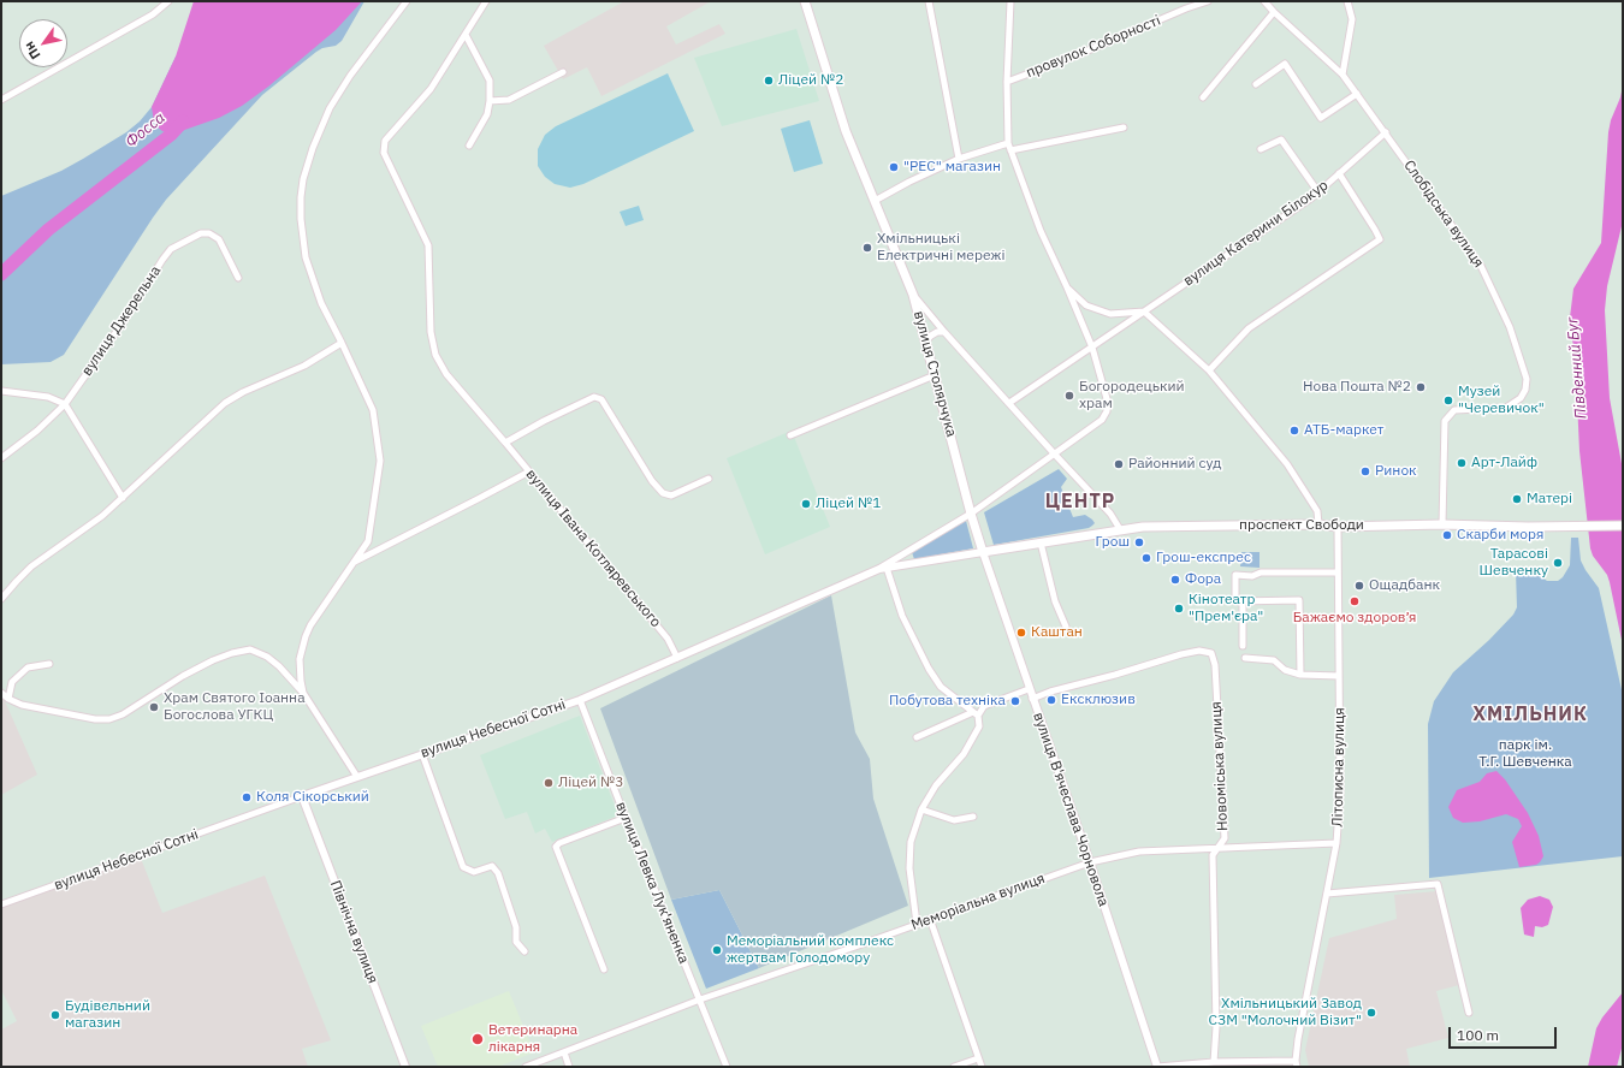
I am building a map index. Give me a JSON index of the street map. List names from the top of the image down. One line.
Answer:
{"streets":{"main road":["вулиця Столярчука","проспект Свободи"],"street":["провулок Соборності","Слобідська вулиця","вулиця Катерини Білокур","вулиця Джерельна","вулиця Івана Котляревського","вулиця Небесної Сотні","Новоміська вулиця","Літописна вулиця","вулиця В'ячеслава Чорновола","вулиця Левка Лук'яненка","Меморіальна вулиця","Північна вулиця"]},"crossings":[["Слобідська вулиця","вулиця Катерини Білокур"],["Слобідська вулиця","проспект Свободи"],["вулиця Столярчука","проспект Свободи"],["вулиця Столярчука","вулиця Небесної Сотні"],["вулиця Столярчука","вулиця В'ячеслава Чорновола"],["проспект Свободи","вулиця Небесної Сотні"],["проспект Свободи","Літописна вулиця"],["проспект Свободи","вулиця В'ячеслава Чорновола"],["вулиця Івана Котляревського","вулиця Небесної Сотні"],["вулиця Небесної Сотні","вулиця В'ячеслава Чорновола"],["вулиця Небесної Сотні","вулиця Левка Лук'яненка"],["вулиця Небесної Сотні","Північна вулиця"],["Новоміська вулиця","вулиця В'ячеслава Чорновола"],["Новоміська вулиця","Меморіальна вулиця"],["Літописна вулиця","Меморіальна вулиця"],["вулиця В'ячеслава Чорновола","Меморіальна вулиця"],["вулиця Левка Лук'яненка","Меморіальна вулиця"]],"districts":["ЦЕНТР","ХМІЛЬНИК"],"water":["Фосса","Південний Буг"],"parks":["парк ім. Т.Г. Шевченка"],"places":["Ліцей №2","\"РЕС\" магазин","Хмільницькі Електричні мережі","Нова Пошта №2","Богородецький храм","Музей \"Черевичок\"","АТБ-маркет","Арт-Лайф","Районний суд","Ринок","Матері","Ліцей №1","Скарби моря","Грош","Грош-експрес","Тарасові Шевченку","Фора","Ощадбанк","Бажаємо здоров’я","Кінотеатр \"Прем'єра\"","Каштан","Ексклюзив","Побутова техніка","Храм Святого Іоанна Богослова УГКЦ","Ліцей №3","Коля Сікорський","Меморіальний комплекс жертвам Голодомору","Хмільницький Завод СЗМ \"Молочний Візит\"","Будівельний магазин","Ветеринарна лікарня"],"scale_bar":"100 m","north":"bottom left"}
